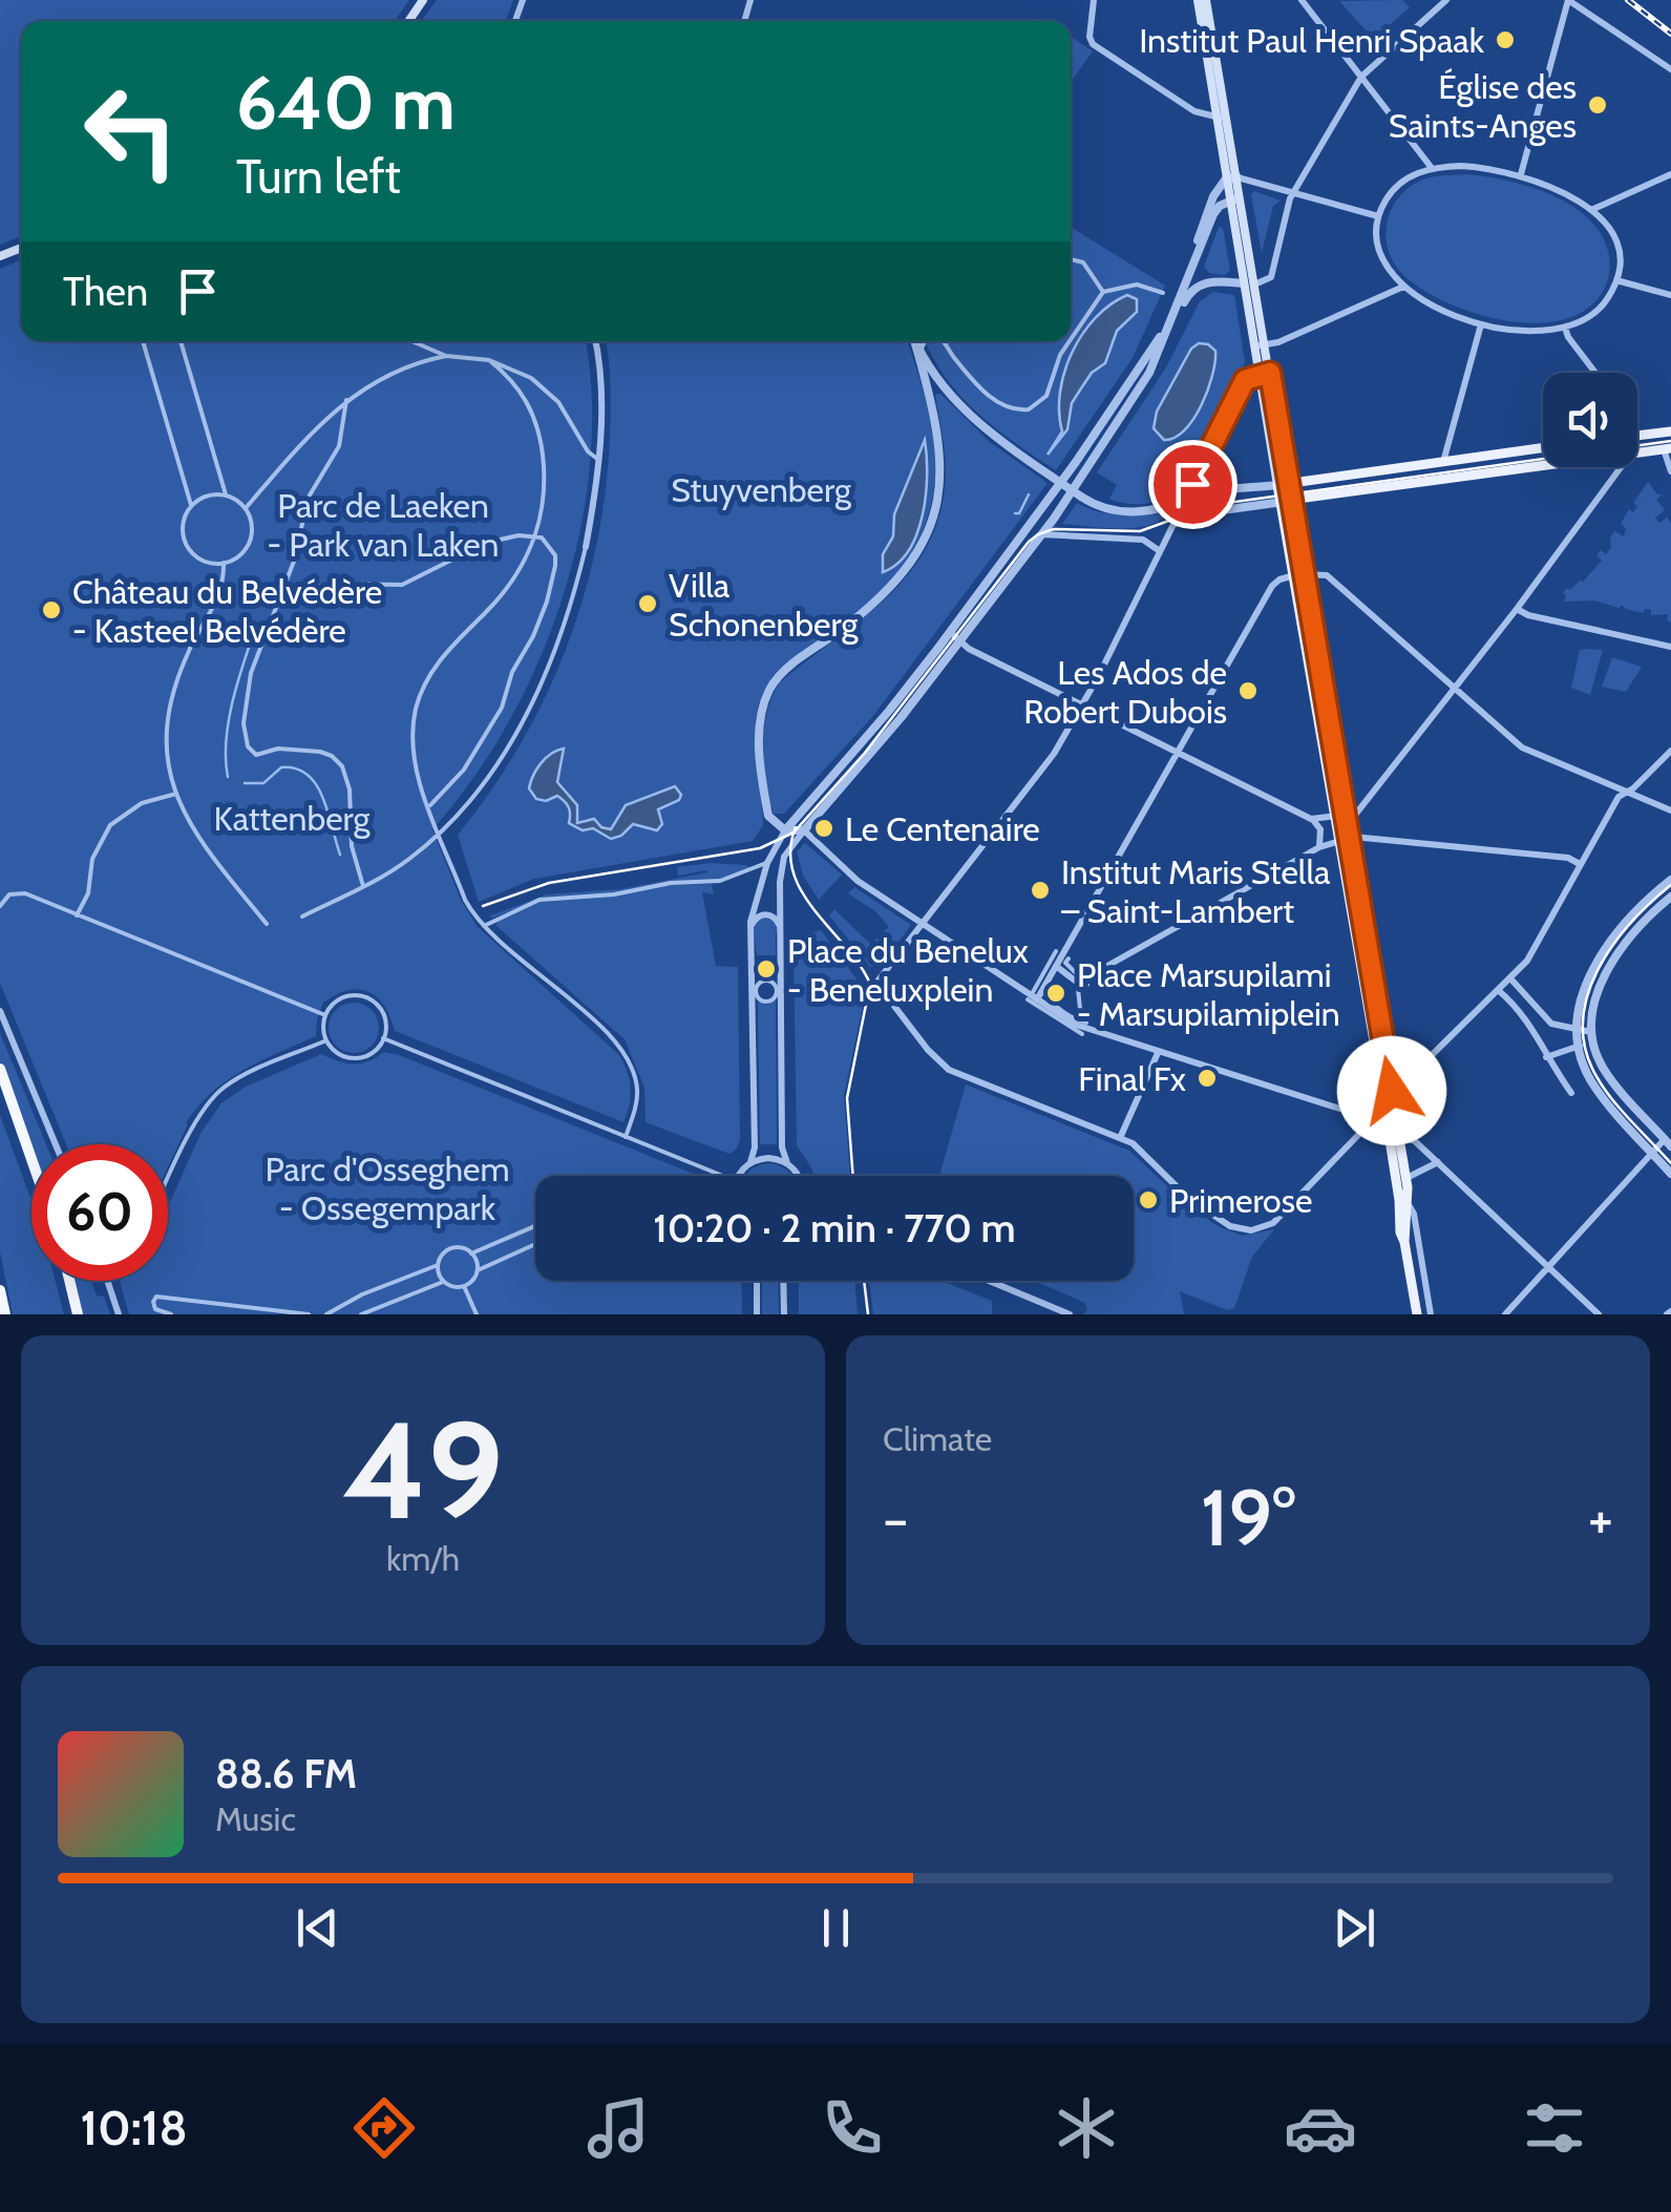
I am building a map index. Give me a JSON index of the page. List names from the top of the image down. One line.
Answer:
{"parks":["Stuyvenberg","Parc de Laeken - Park van Laken","Kattenberg","Parc d'Osseghem - Ossegempark"],"places":["Institut Paul Henri Spaak","Église des Saints-Anges","Villa Schonenberg","Château du Belvédère - Kasteel Belvédère","Les Ados de Robert Dubois","Le Centenaire","Institut Maris Stella – Saint-Lambert","Place du Benelux - Beneluxplein","Place Marsupilami - Marsupilamiplein","Final Fx","Primerose"],"page":{"turn":["640 m","Turn left"],"then":"Then","limit":"60","trip":"10:20 · 2 min · 770 m","tile":[["49","km/h"],"Climate"],"heat":["−","19°","+"],"song":["88.6 FM","Music"],"tabs":"10:18"}}
